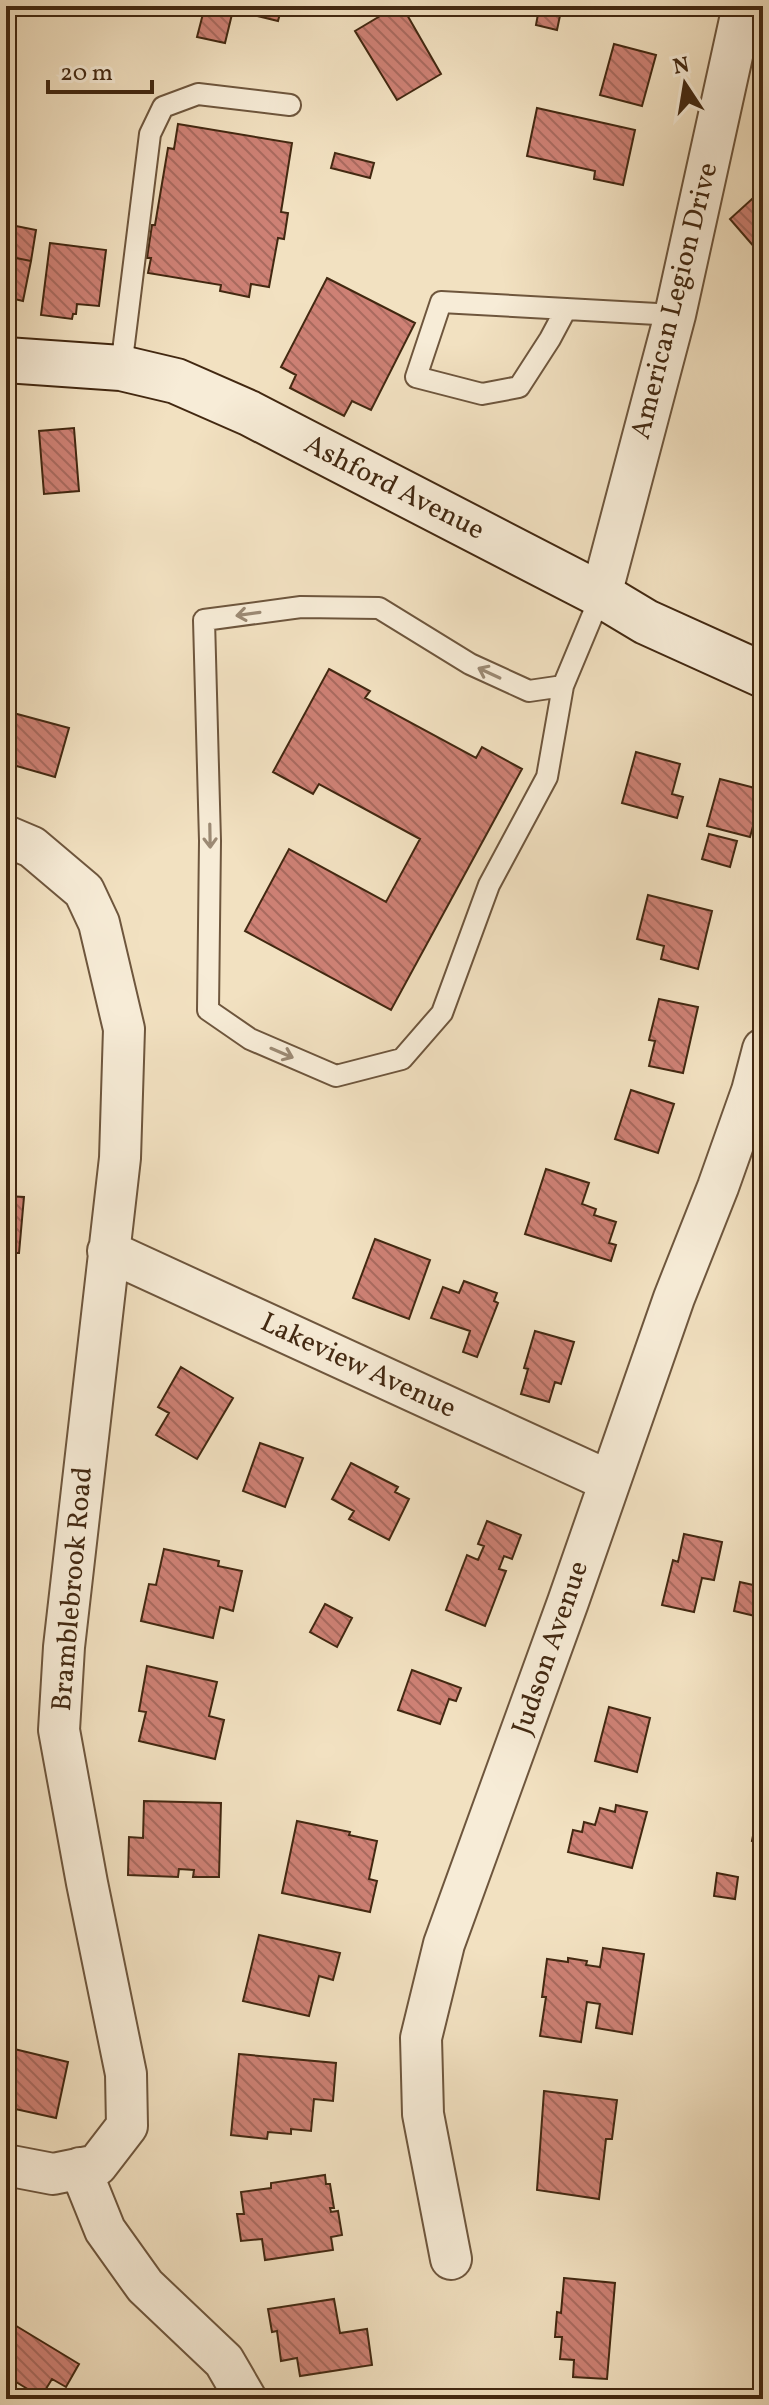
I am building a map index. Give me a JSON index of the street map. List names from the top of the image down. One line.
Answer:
{"streets":{"main road":["Ashford Avenue"],"street":["American Legion Drive","Lakeview Avenue","Bramblebrook Road","Judson Avenue"]},"crossings":[["American Legion Drive","Ashford Avenue"],["Lakeview Avenue","Bramblebrook Road"],["Lakeview Avenue","Judson Avenue"]],"scale_bar":"20 m","north":"top"}
